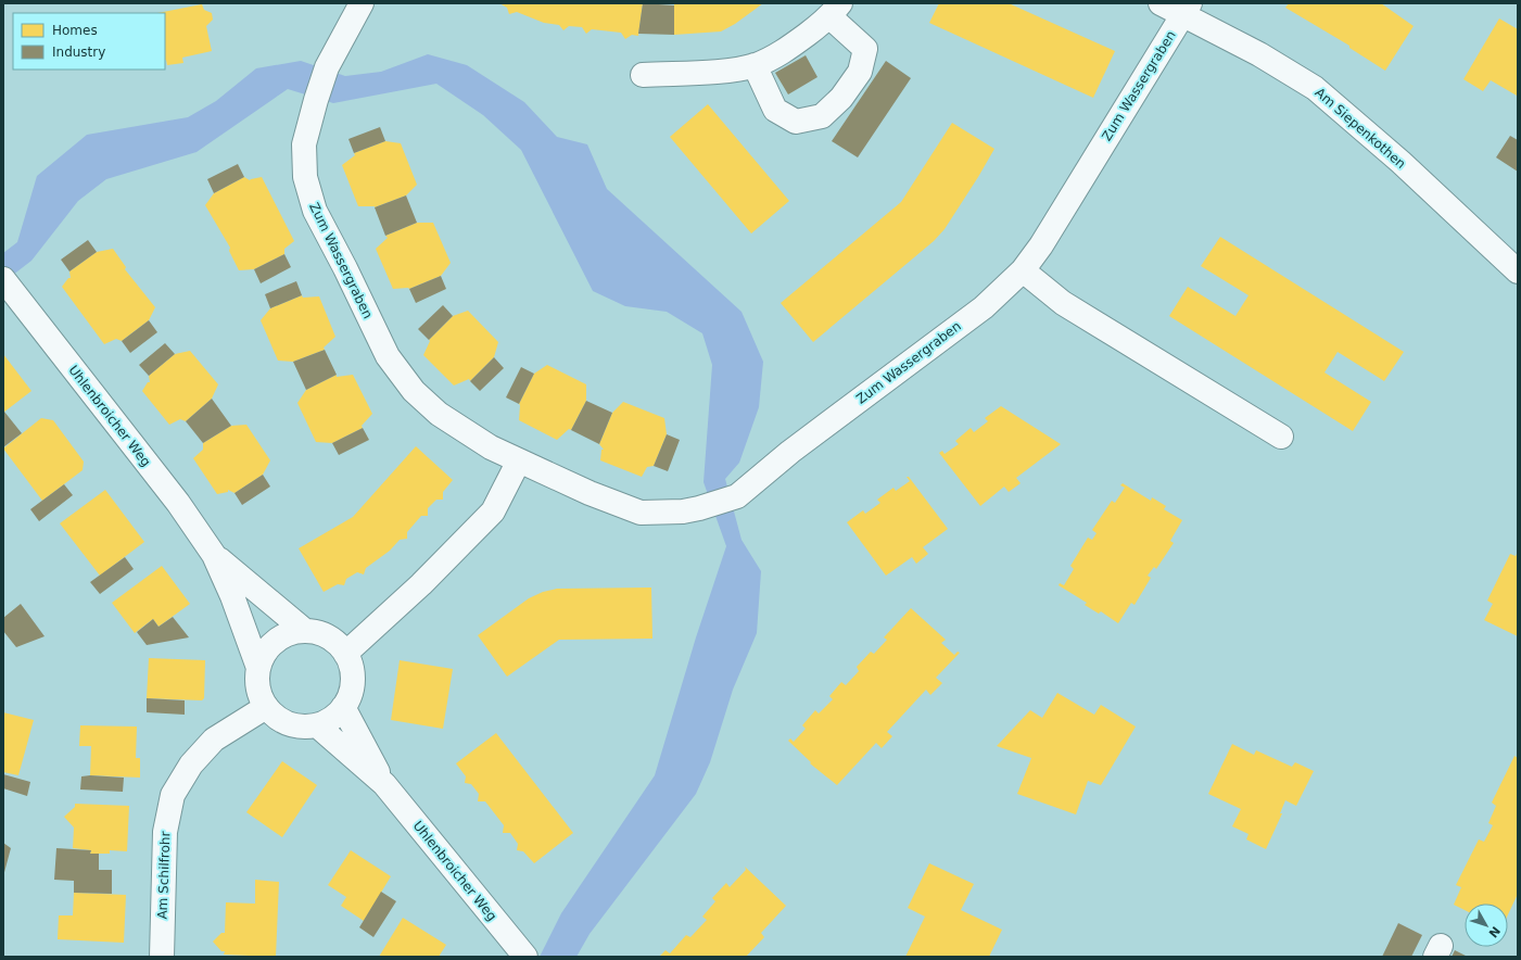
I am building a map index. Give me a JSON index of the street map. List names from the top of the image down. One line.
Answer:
{"streets":{"street":["Zum Wassergraben","Am Siepenkothen","Uhlenbroicher Weg","Am Schilfrohr"]},"crossings":[["Zum Wassergraben","Am Siepenkothen"],["Uhlenbroicher Weg","Am Schilfrohr"]],"legend":["Homes","Industry"],"north":"bottom right"}
